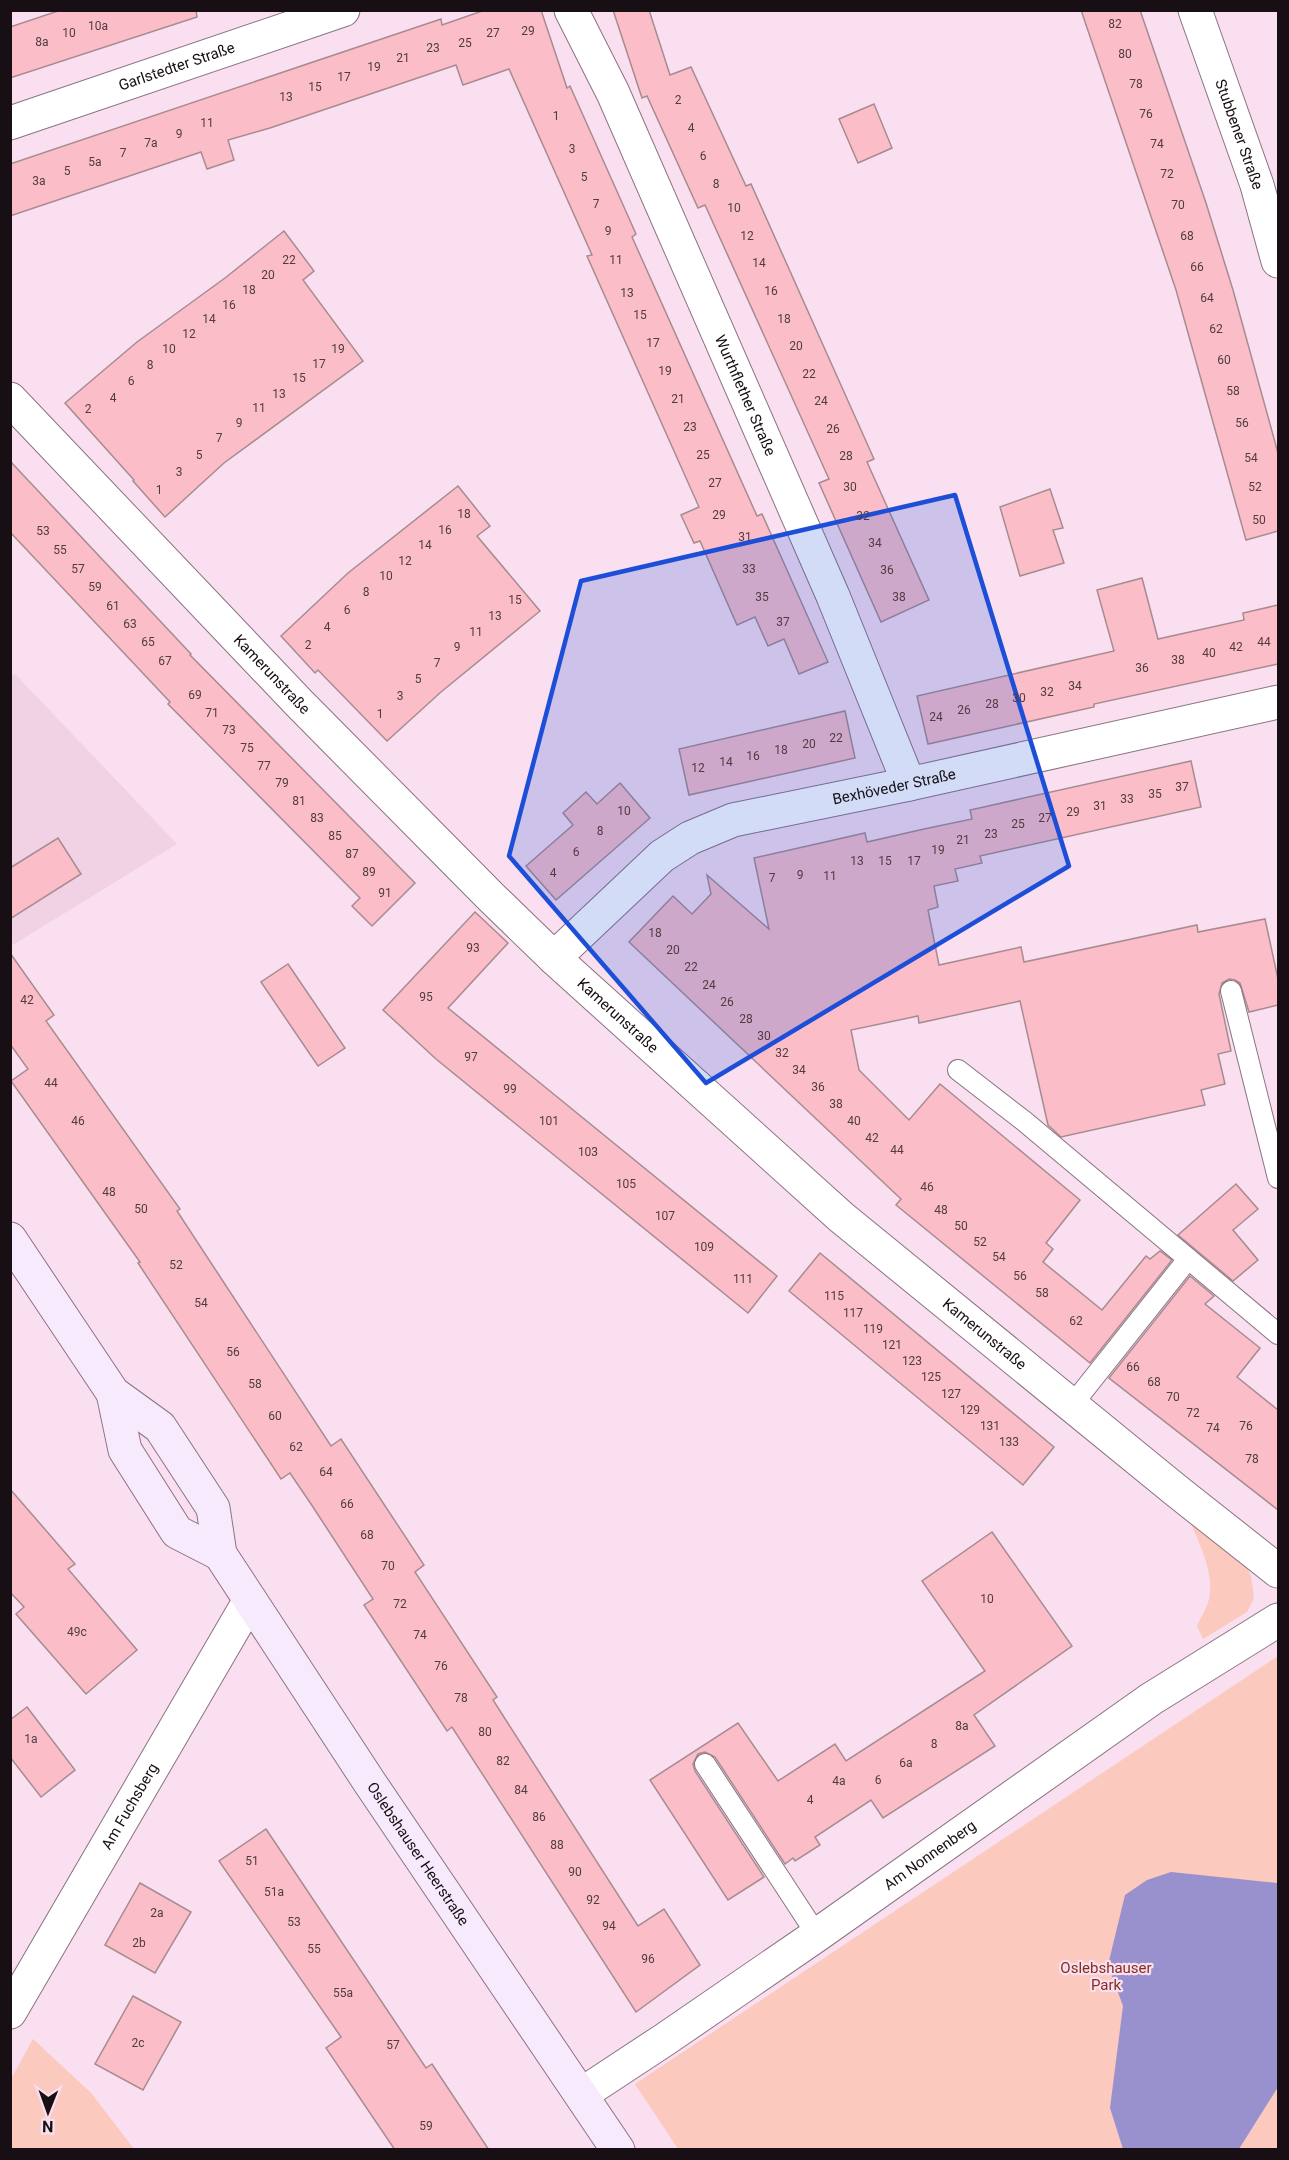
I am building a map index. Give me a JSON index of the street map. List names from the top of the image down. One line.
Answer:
{"streets":{"main road":["Oslebshauser Heerstraße"],"street":["Garlstedter Straße","Stubbener Straße","Wurthflether Straße","Kamerunstraße","Bexhöveder Straße","Am Fuchsberg","Am Nonnenberg"]},"crossings":[["Wurthflether Straße","Bexhöveder Straße"],["Kamerunstraße","Bexhöveder Straße"],["Am Fuchsberg","Oslebshauser Heerstraße"],["Oslebshauser Heerstraße","Am Nonnenberg"]],"parks":["Oslebshauser Park"],"house_numbers":["82","10a","29","10","27","8a","25","23","80","21","19","17","78","15","13","2","76","1","11","4","9","7a","74","3","7","6","5a","5","72","5","3a","8","7","70","10","9","12","68","22","11","14","66","20","18","16","13","64","16","15","14","18","62","12","17","20","10","19","60","17","8","19","22","15","6","58","13","4","21","24","11","2","9","56","23","26","7","5","25","28","54","3","27","30","52","1","18","29","32","50","16","53","31","34","14","55","12","57","33","36","10","59","8","35","38","15","61","6","13","37","63","4","11","65","44","2","9","42","40","38","67","7","36","5","34","32","69","3","30","28","26","71","1","24","73","22","20","75","18","16","14","77","12","79","37","35","33","81","31","10","29","83","27","25","8","23","85","21","19","6","87","13","15","17","89","4","9","11","7","91","18","93","20","22","24","95","42","26","28","30","32","97","34","44","36","99","38","46","101","40","42","44","103","105","46","48","50","48","107","50","52","109","54","52","56","111","58","115","54","117","62","119","121","56","123","66","125","68","58","127","70","129","72","60","131","76","74","133","62","78","64","66","68","70","10","72","49c","74","76","78","8a","80","1a","8","82","6a","6","4a","84","4","86","88","51","90","51a","92","2a","53","94","2b","55","96","55a","2c","57","59"],"north":"bottom"}
